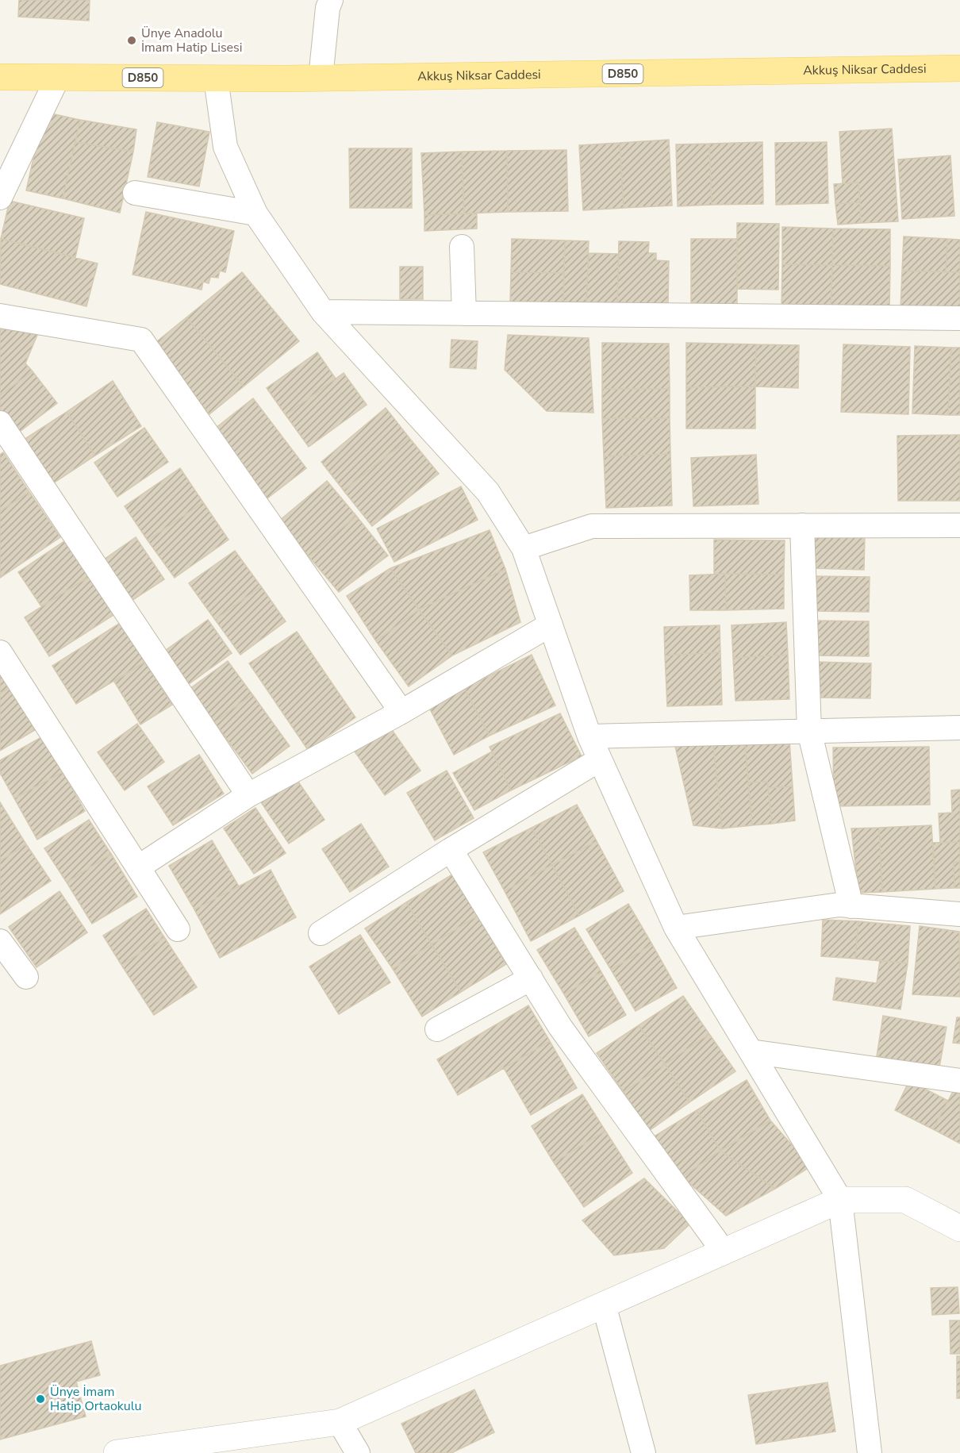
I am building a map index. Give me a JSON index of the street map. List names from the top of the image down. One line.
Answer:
{"streets":{"main road":["Akkuş Niksar Caddesi","D850"]},"places":["Ünye Anadolu İmam Hatip Lisesi","Ünye İmam Hatip Ortaokulu"]}
